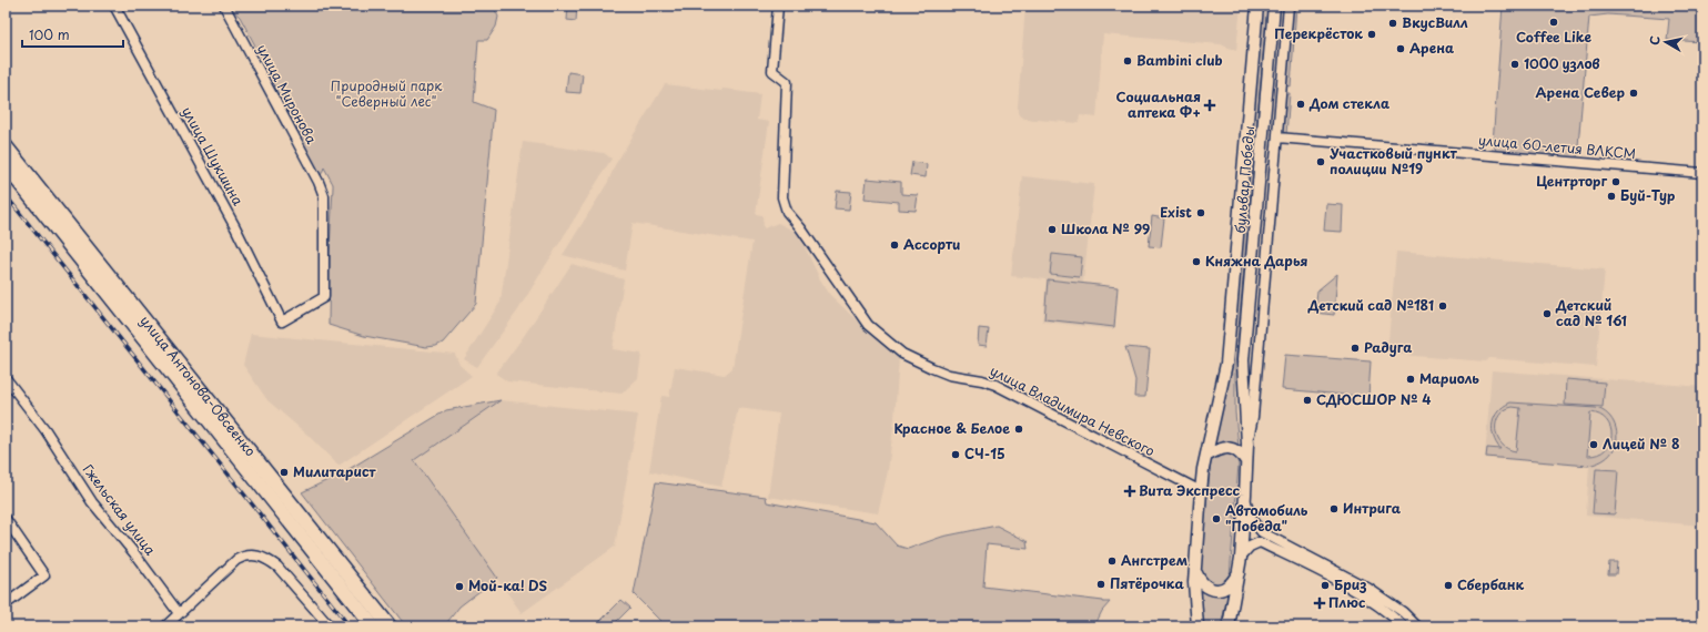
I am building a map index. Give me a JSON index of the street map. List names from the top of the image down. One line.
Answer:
{"streets":{"highway":["улица Антонова-Овсеенко"],"main road":["бульвар Победы"],"street":["улица Миронова","улица 60-летия ВЛКСМ","улица Шукшина","улица Владимира Невского","Гжельская улица"]},"crossings":[["улица Миронова","улица Шукшина"],["бульвар Победы","улица Владимира Невского"]],"parks":["Природный парк \"Северный лес\""],"places":{"other":["Coffee Like","ВкусВилл","Перекрёсток","Арена","Bambini club","1000 узлов","Арена Север","Дом стекла","Участковый пункт полиции №19","Центрторг","Буй-Тур","Exist","Школа № 99","Ассорти","Княжна Дарья","Детский сад №181","Детский сад № 161","Радуга","Мариоль","СДЮСШОР № 4","Красное & Белое","Лицей № 8","СЧ-15","Милитарист","Интрига","Автомобиль \"Победа\"","Ангстрем","Пятёрочка","Бриз","Сбербанк","Мой-ка! DS"],"health":["Социальная аптека Ф+","Вита Экспресс","Плюс"]},"scale_bar":"100 m","north":"left"}
